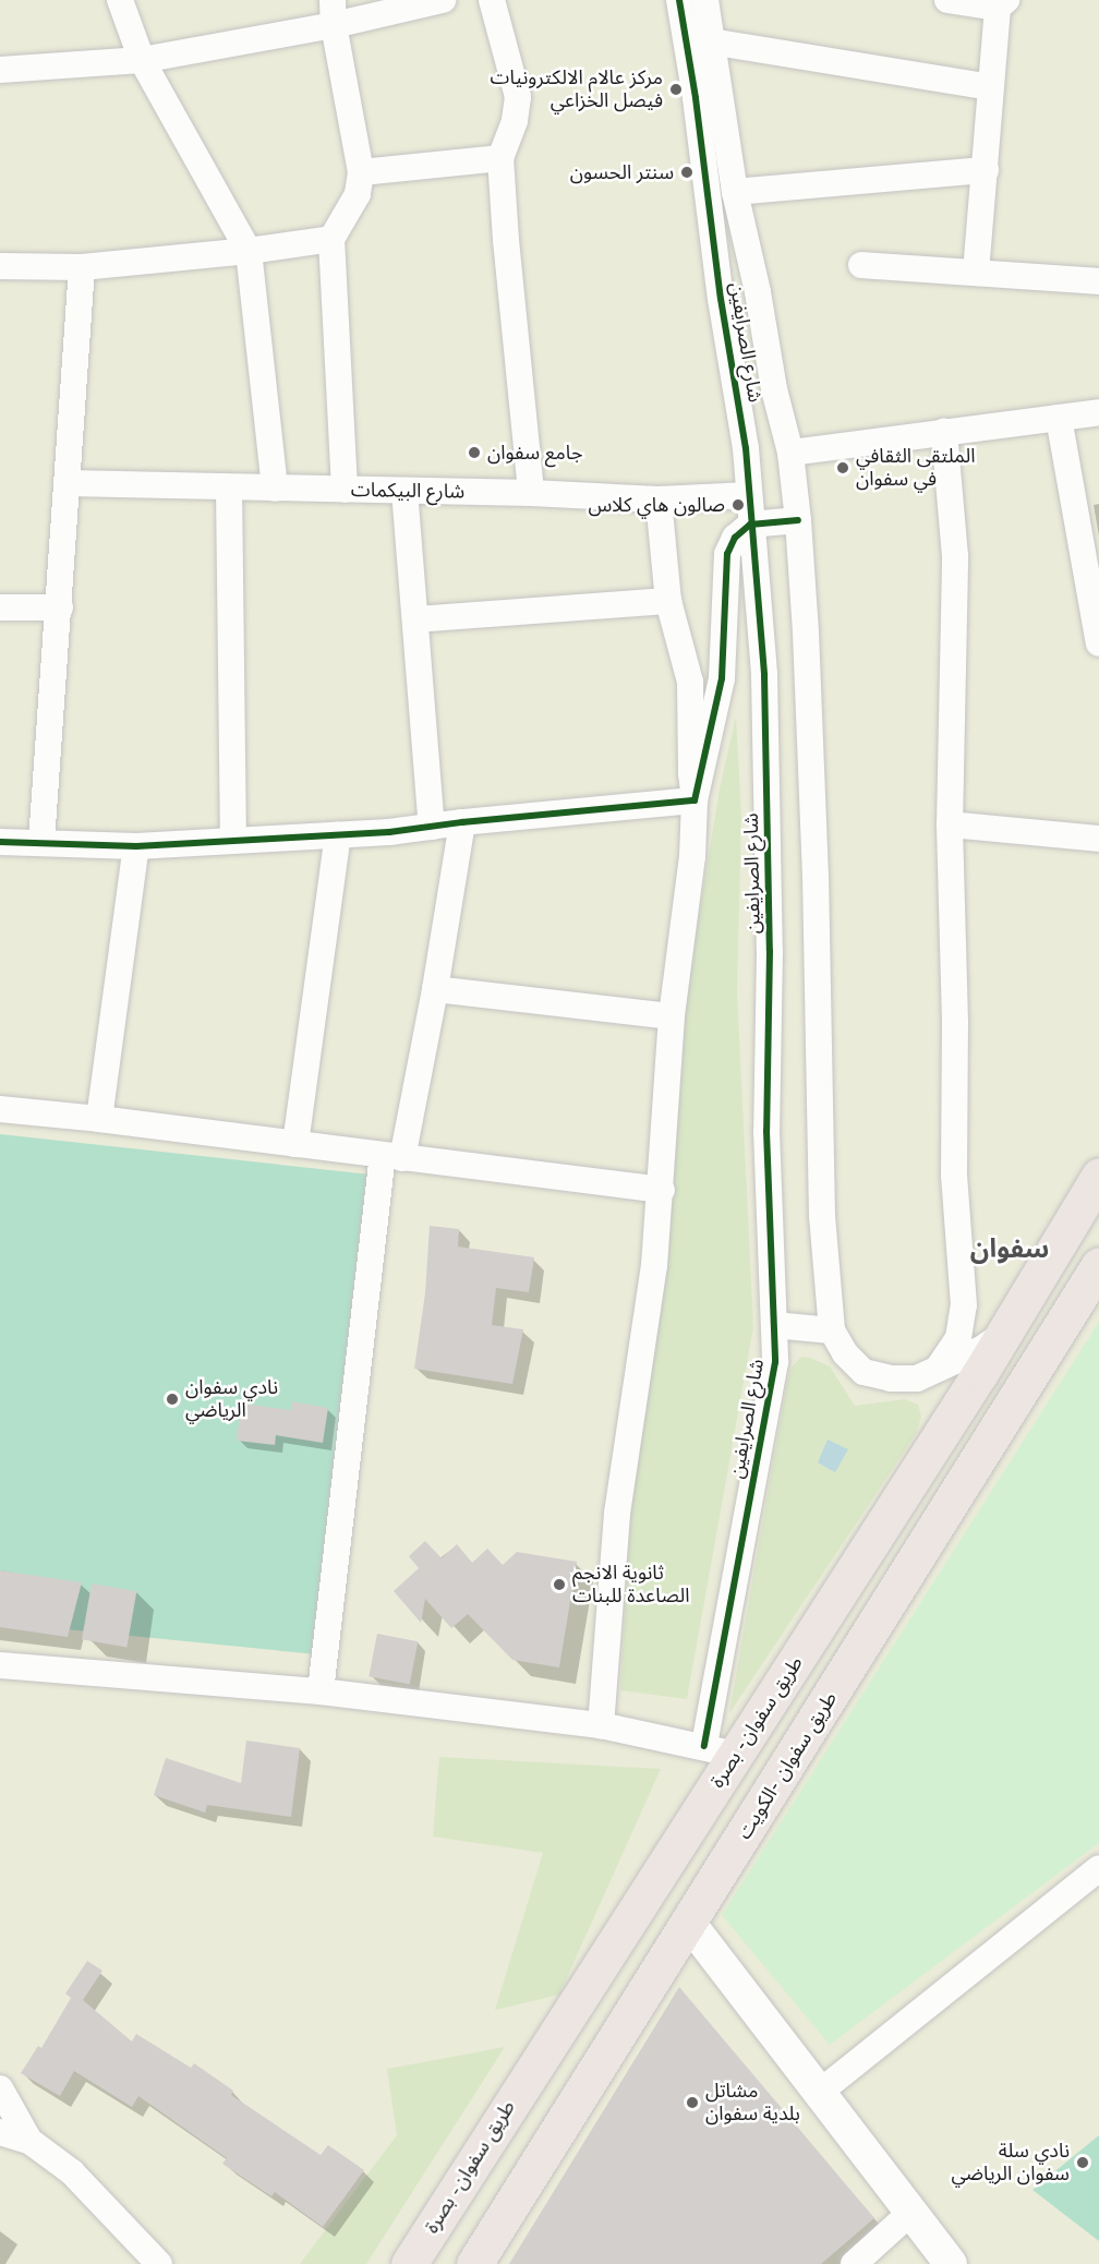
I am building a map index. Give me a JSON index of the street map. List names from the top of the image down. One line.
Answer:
{"streets":{"highway":["طريق سفوان- بصرة","طريق سفوان -الكويت"],"street":["شارع الصرايفين","شارع البيكمات"]},"crossings":[["شارع الصرايفين","شارع البيكمات"],["شارع الصرايفين","طريق سفوان- بصرة"]],"districts":["سفوان"],"places":["مركز عالام الالكترونيات فيصل الخزاعي","سنتر الحسون","جامع سفوان","الملتقى الثقافي في سفوان","صالون هاي كلاس","نادي سفوان الرياضي","ثانوية الانجم الصاعدة للبنات","مشاتل بلدية سفوان","نادي سلة سفوان الرياضي"]}
